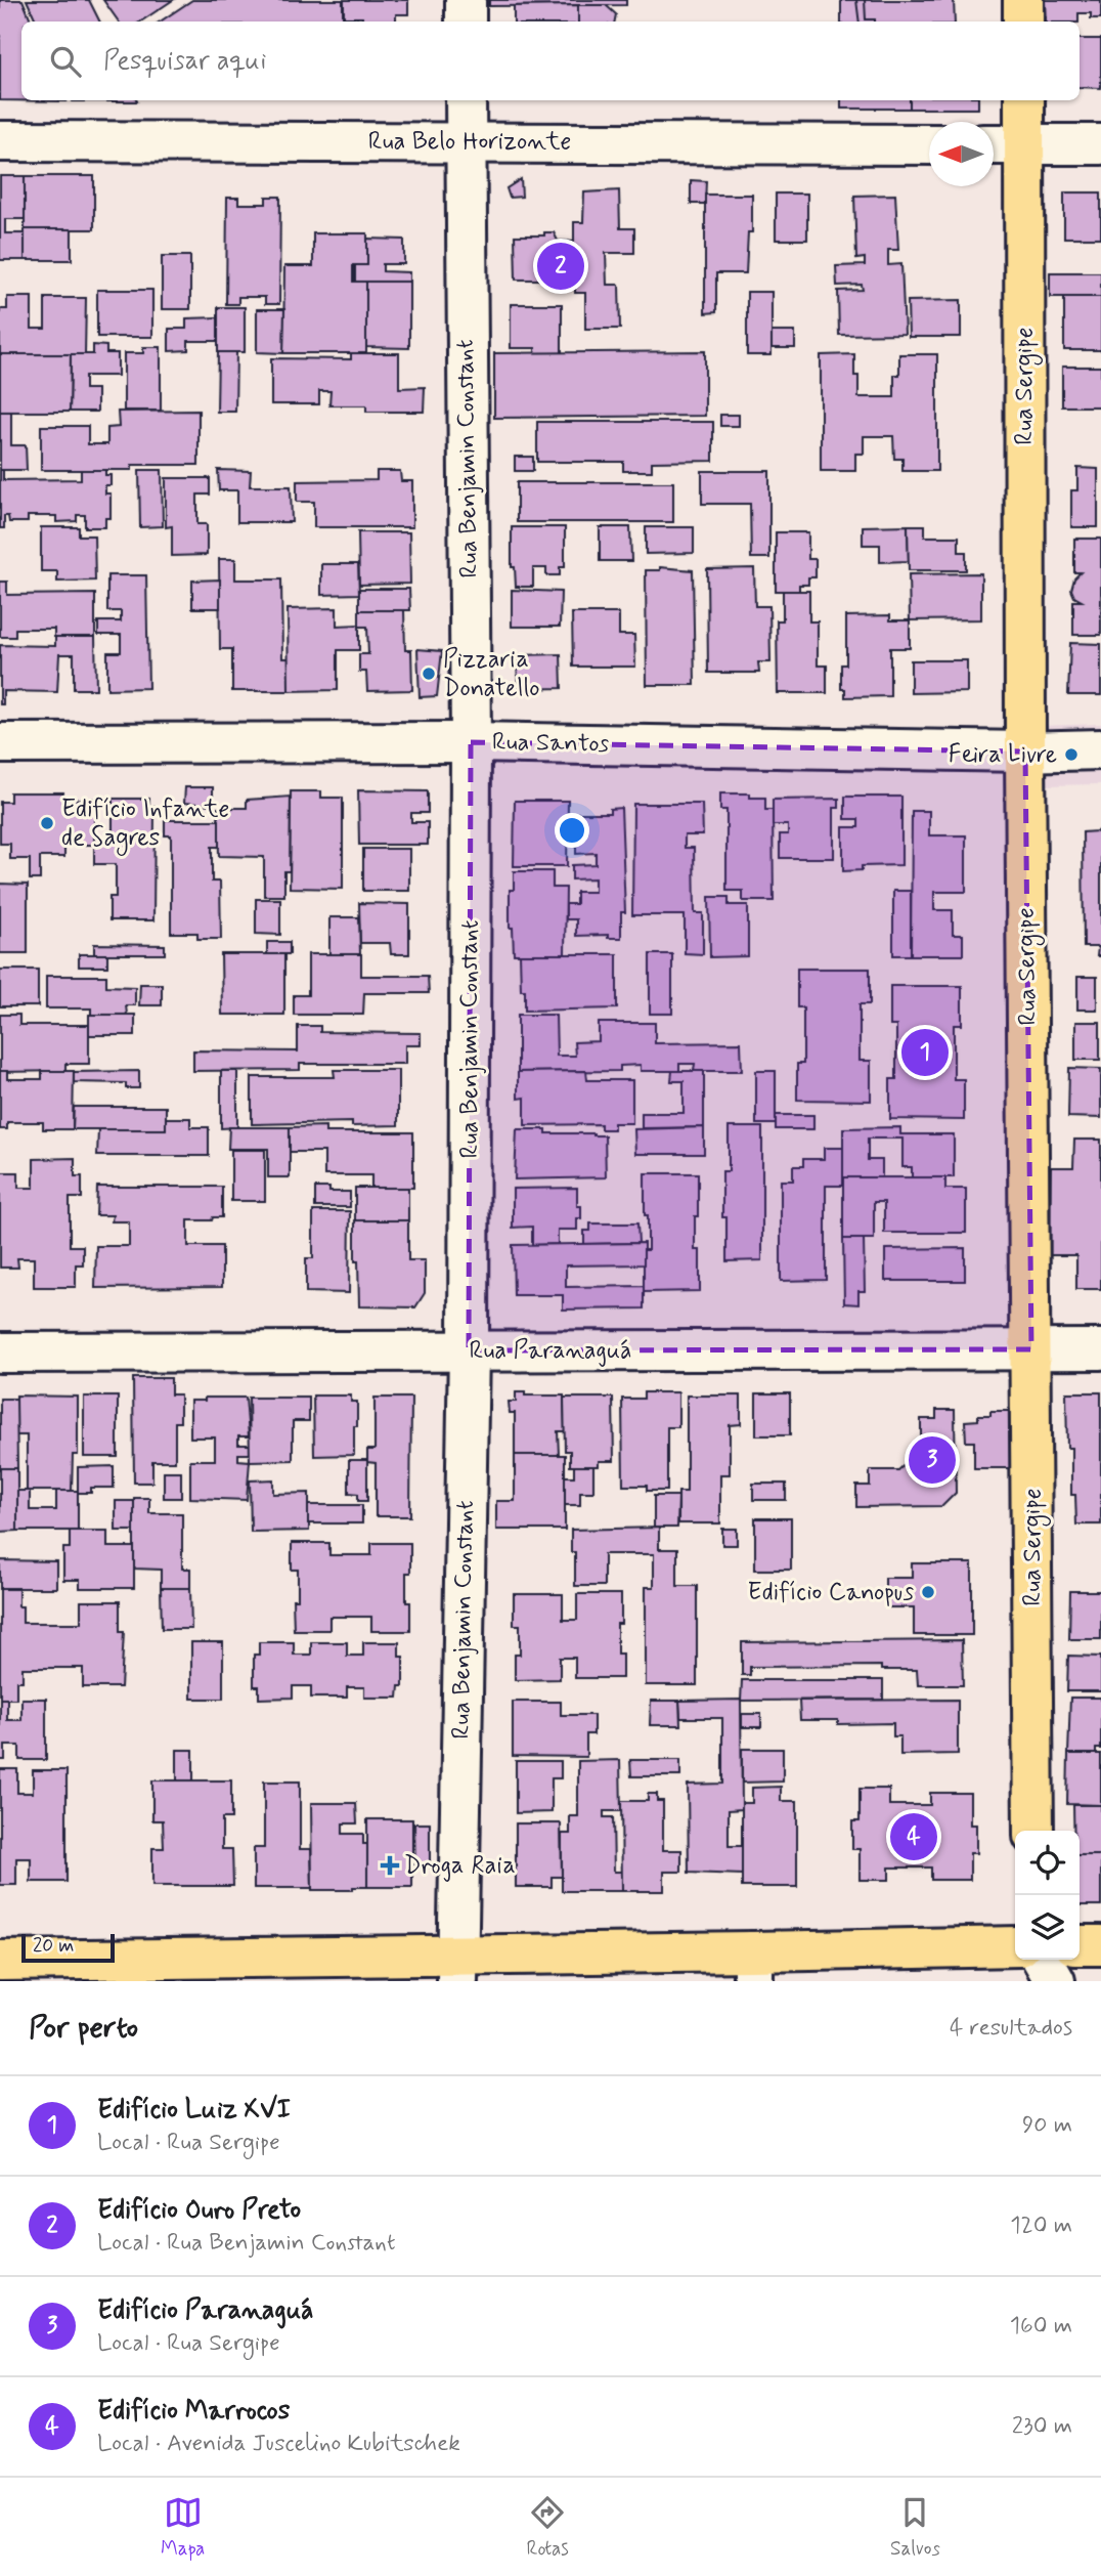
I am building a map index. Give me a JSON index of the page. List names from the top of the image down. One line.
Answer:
{"streets":{"main road":["Rua Sergipe"],"street":["Rua Belo Horizonte","Rua Benjamin Constant","Rua Santos","Rua Paranaguá"]},"crossings":[["Rua Belo Horizonte","Rua Benjamin Constant"],["Rua Sergipe","Rua Santos"],["Rua Sergipe","Rua Paranaguá"],["Rua Benjamin Constant","Rua Santos"],["Rua Benjamin Constant","Rua Paranaguá"]],"places":{"other":["Pizzaria Donatello","Feira Livre","Edifício Infante de Sagres","Edifício Canopus"],"health":["Droga Raia"]},"scale_bar":"20 m","north":"left","page":{"search":"Pesquisar aqui","pins":["2","1","3","4"],"scale":"20 m","heading":["Por perto","4 resultados"],"list":[{"mark":"1","name":"Edifício Luiz XVI","note":"Local · Rua Sergipe","value":"90 m"},{"mark":"2","name":"Edifício Ouro Preto","note":"Local · Rua Benjamin Constant","value":"120 m"},{"mark":"3","name":"Edifício Paranaguá","note":"Local · Rua Sergipe","value":"160 m"},{"mark":"4","name":"Edifício Marrocos","note":"Local · Avenida Juscelino Kubitschek","value":"230 m"}],"nav":["Mapa","Rotas","Salvos"]}}
